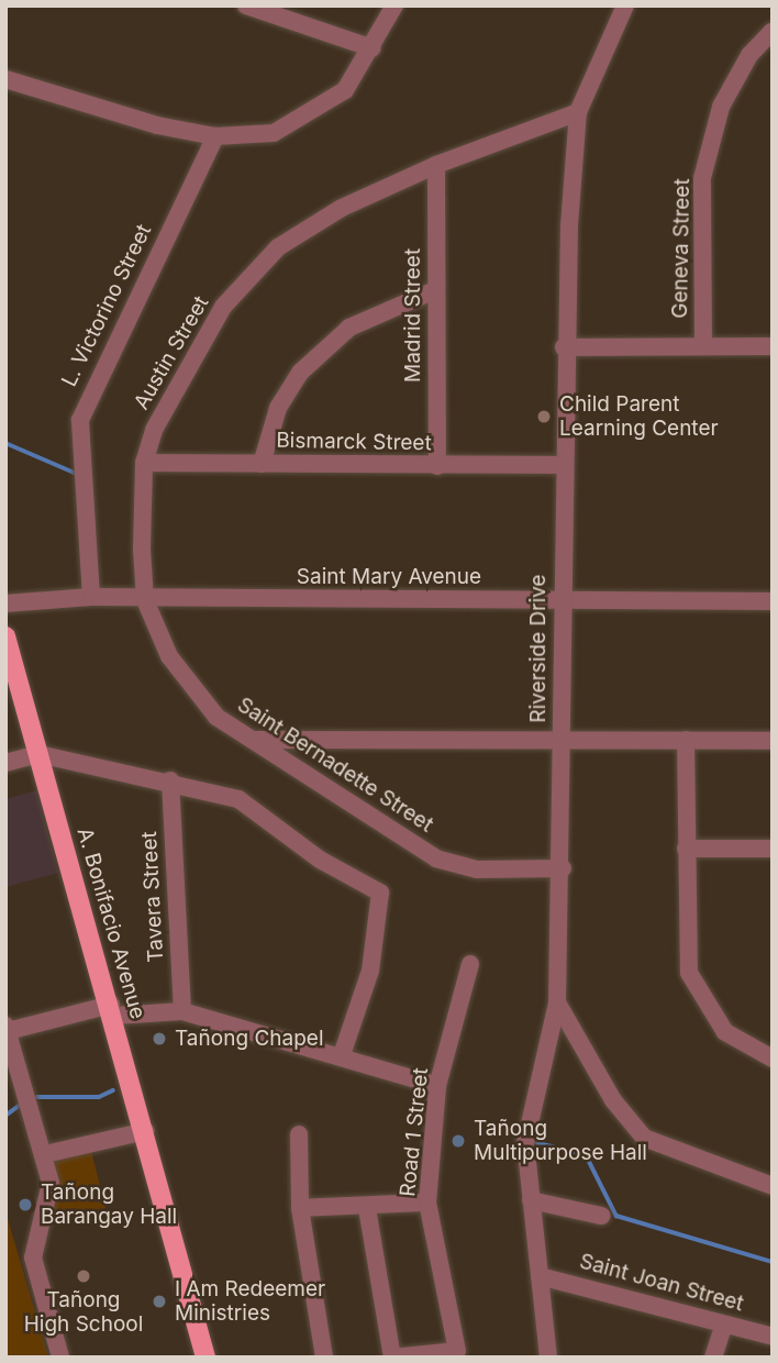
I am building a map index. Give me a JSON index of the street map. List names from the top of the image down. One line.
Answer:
{"streets":{"main road":["A. Bonifacio Avenue"],"street":["Geneva Street","L. Victorino Street","Madrid Street","Austin Street","Bismarck Street","Saint Mary Avenue","Riverside Drive","Saint Bernadette Street","Tavera Street","Road 1 Street","Saint Joan Street"]},"crossings":[["L. Victorino Street","Saint Mary Avenue"],["Madrid Street","Austin Street"],["Madrid Street","Bismarck Street"],["Austin Street","Bismarck Street"],["Austin Street","Saint Mary Avenue"],["Austin Street","Riverside Drive"],["Austin Street","Saint Bernadette Street"],["Bismarck Street","Riverside Drive"],["Saint Mary Avenue","Riverside Drive"],["Saint Mary Avenue","Saint Bernadette Street"],["Riverside Drive","Saint Bernadette Street"],["Riverside Drive","Saint Joan Street"]],"places":["Child Parent Learning Center","Tañong Chapel","Tañong Multipurpose Hall","Tañong Barangay Hall","Tañong High School","I Am Redeemer Ministries"]}
